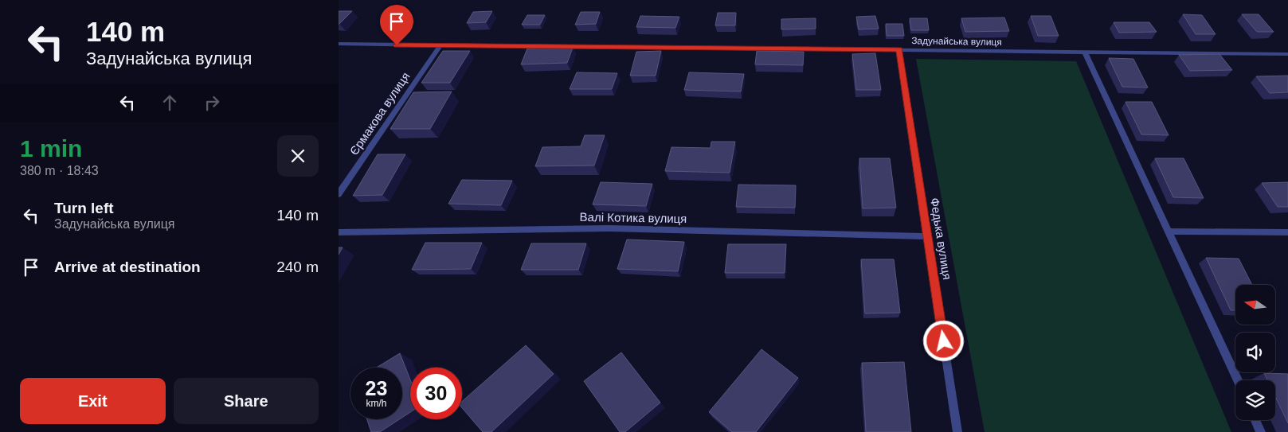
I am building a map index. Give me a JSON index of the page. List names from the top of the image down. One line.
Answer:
{"streets":{"street":["Задунайська вулиця","Єрмакова вулиця","Валі Котика вулиця","Федька вулиця"]},"crossings":[["Задунайська вулиця","Єрмакова вулиця"],["Задунайська вулиця","Федька вулиця"],["Валі Котика вулиця","Федька вулиця"]],"north":"left","page":{"turn":["140 m","Задунайська вулиця"],"heading":["1 min","380 m · 18:43"],"list":[{"name":"Turn left","note":"Задунайська вулиця","value":"140 m"},{"name":"Arrive at destination","value":"240 m"}],"speed":"23 km/h","limit":"30","buttons":["Exit","Share"]}}
